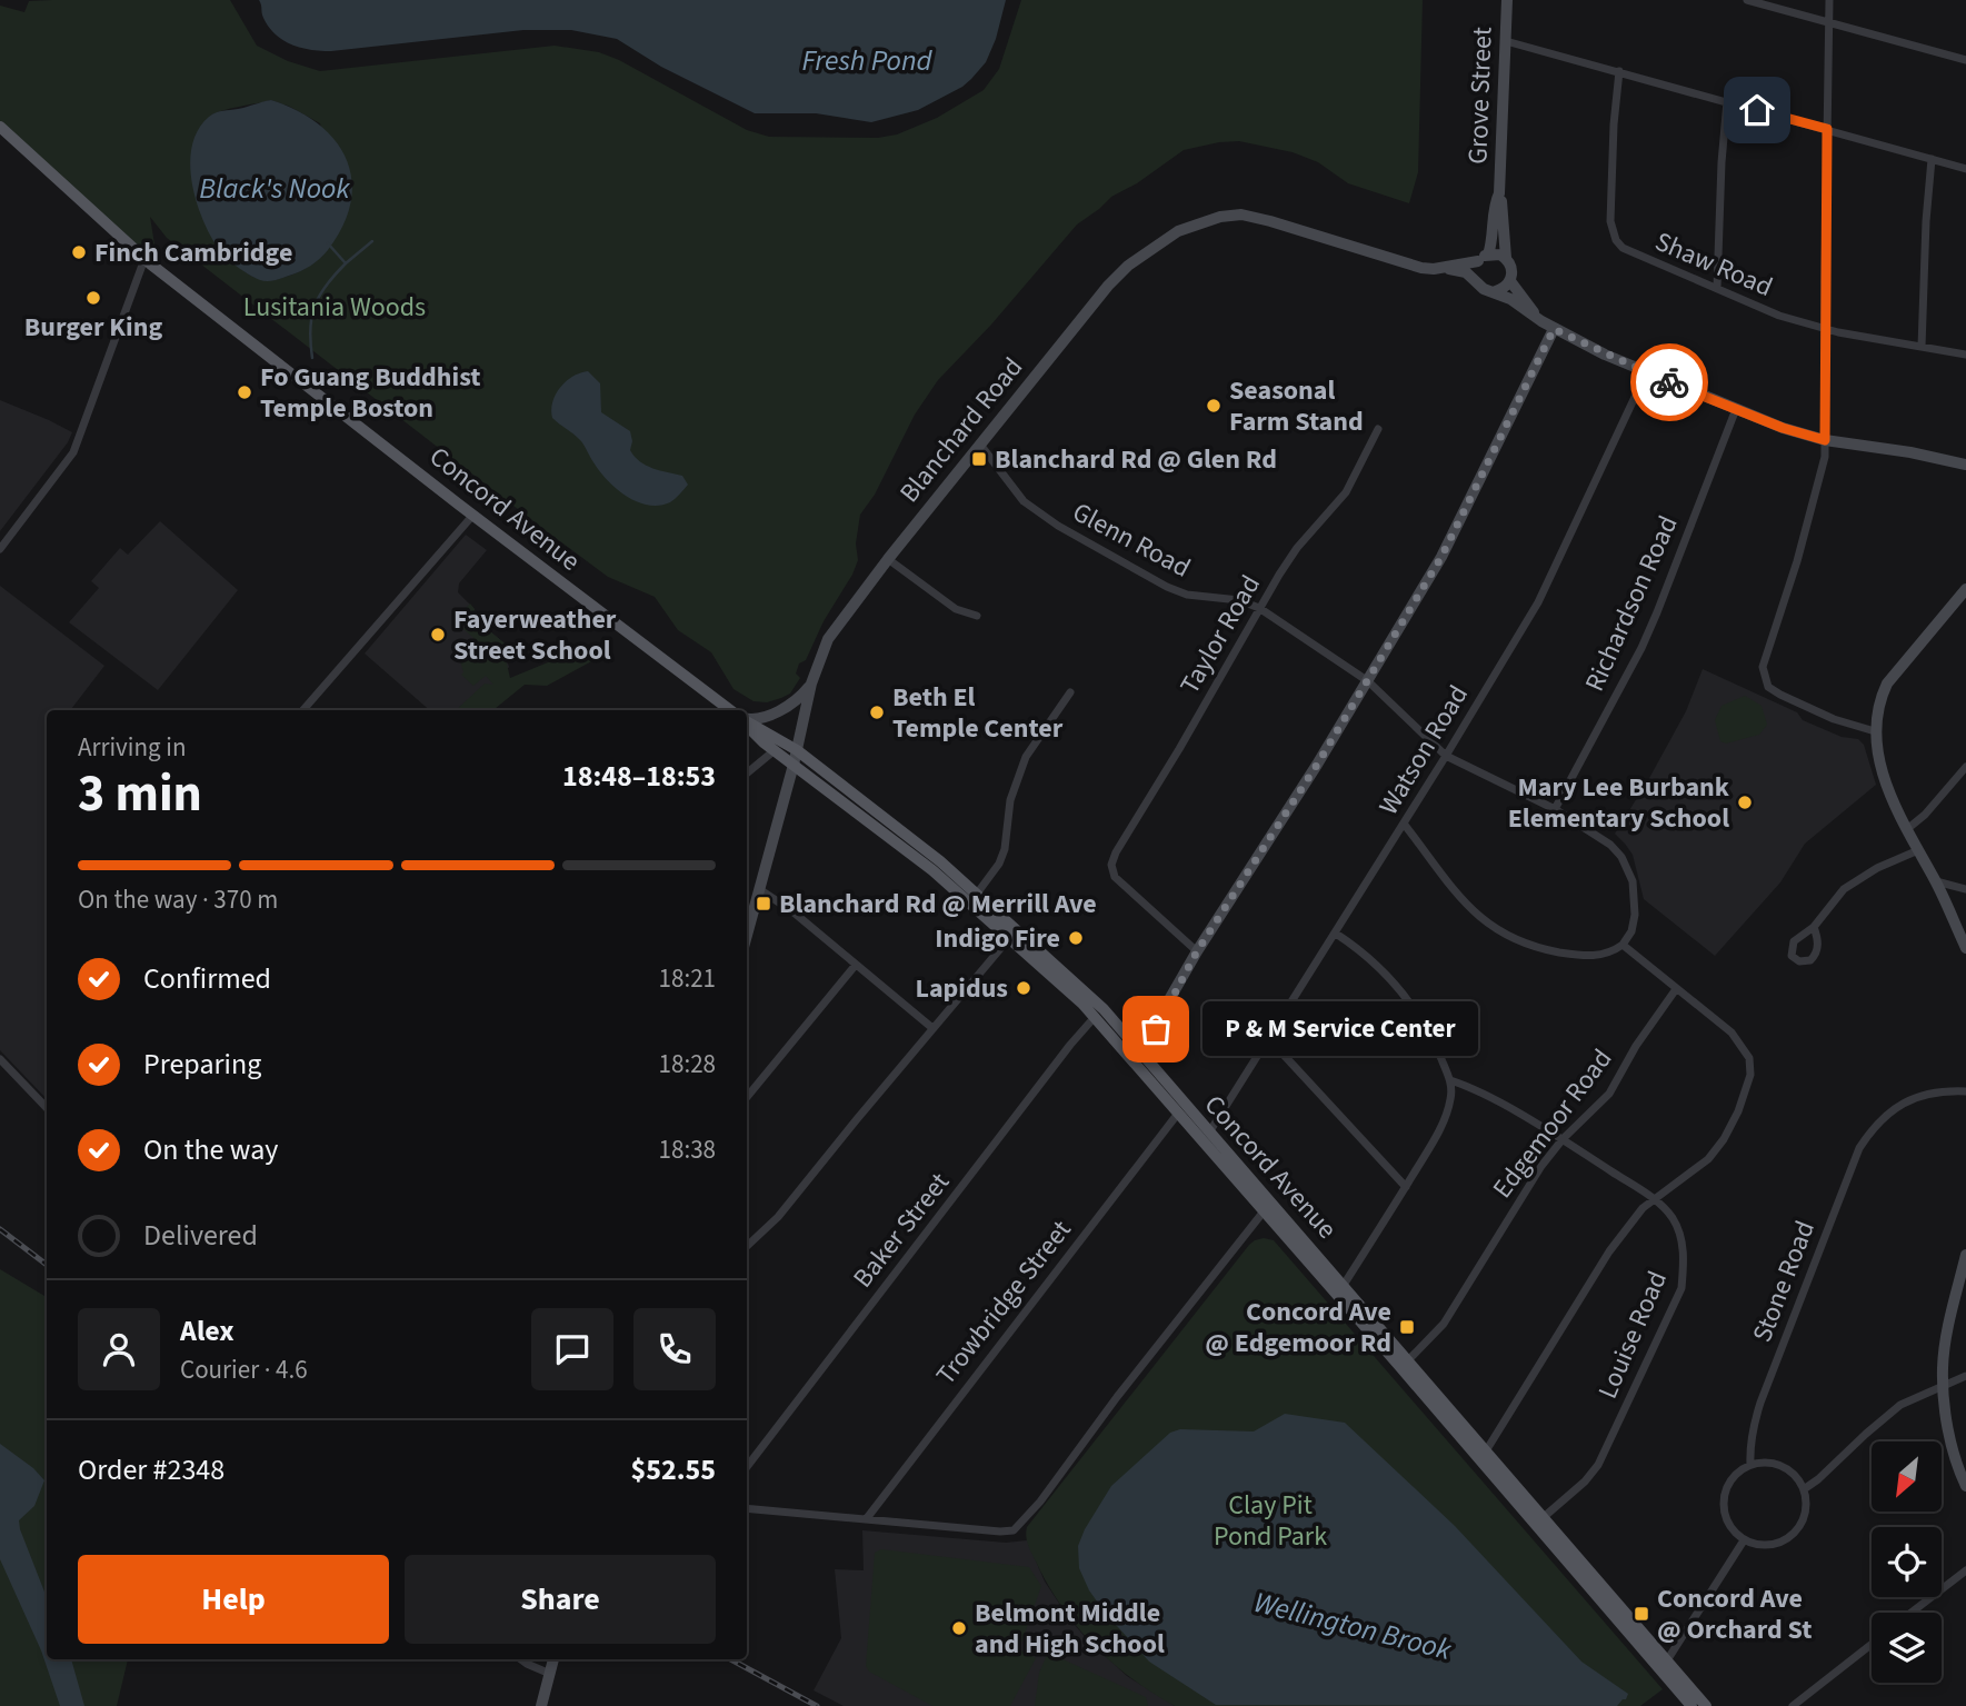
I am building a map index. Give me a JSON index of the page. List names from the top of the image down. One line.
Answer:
{"streets":{"main road":["Concord Avenue"],"street":["Grove Street","Shaw Road","Blanchard Road","Glenn Road","Richardson Road","Taylor Road","Watson Road","Edgemoor Road","Baker Street","Stone Road","Trowbridge Street","Louise Road"]},"crossings":[["Grove Street","Blanchard Road"],["Blanchard Road","Concord Avenue"],["Blanchard Road","Glenn Road"],["Concord Avenue","Watson Road"],["Concord Avenue","Edgemoor Road"],["Concord Avenue","Baker Street"],["Concord Avenue","Trowbridge Street"],["Concord Avenue","Louise Road"],["Glenn Road","Richardson Road"],["Glenn Road","Taylor Road"],["Glenn Road","Watson Road"],["Edgemoor Road","Louise Road"]],"water":["Fresh Pond","Black's Nook","Wellington Brook"],"parks":["Lusitania Woods","Clay Pit Pond Park"],"places":{"other":["Finch Cambridge","Burger King","Fo Guang Buddhist Temple Boston","Seasonal Farm Stand","Fayerweather Street School","Beth El Temple Center","Mary Lee Burbank Elementary School","Indigo Fire","Lapidus","P & M Service Center","Belmont Middle and High School"],"transit":["Blanchard Rd @ Glen Rd","Blanchard Rd @ Merrill Ave","Concord Ave @ Edgemoor Rd","Concord Ave @ Orchard St"]},"north":"bottom left","page":{"heading":["3 min","Arriving in","18:48–18:53"],"panel":["Alex","Courier · 4.6","Order #2348","$52.55"],"bar":"On the way · 370 m","list":[["Confirmed","18:21"],["Preparing","18:28"],["On the way","18:38"],"Delivered"],"bubble":"P & M Service Center","buttons":["Help","Share"]}}
